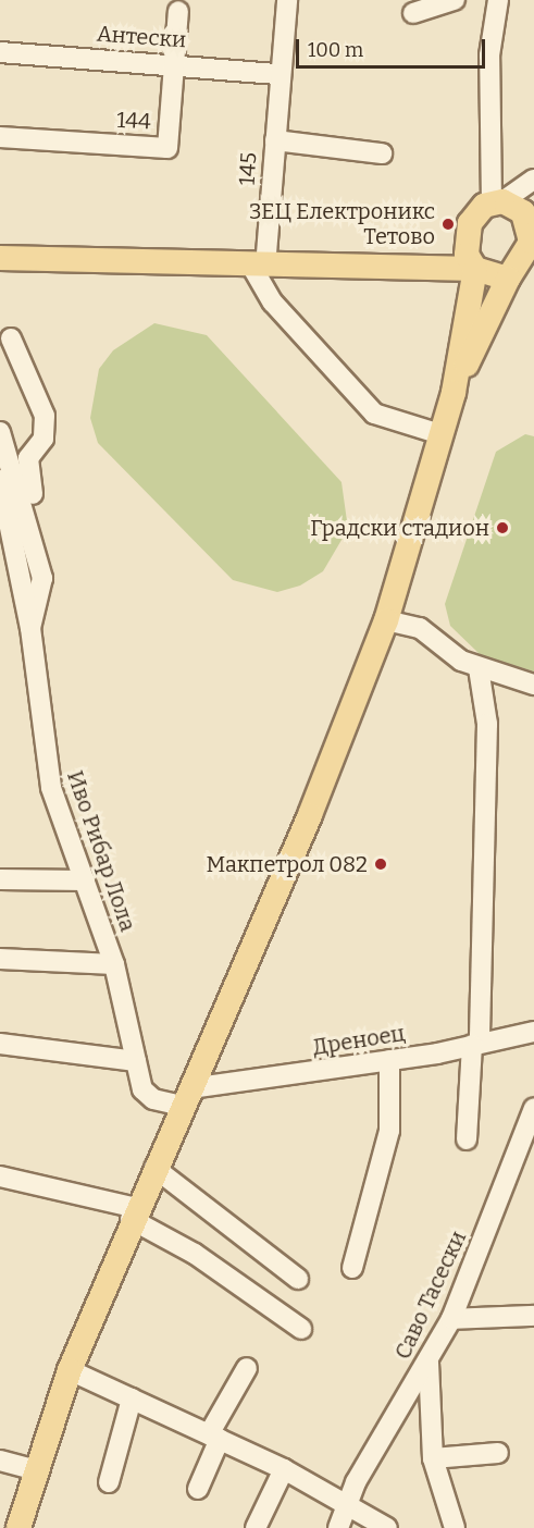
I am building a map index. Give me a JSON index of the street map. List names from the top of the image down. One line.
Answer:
{"streets":{"street":["Антески","144","145","Иво Рибар Лола","Дреноец","Саво Тасески"]},"crossings":[["Антески","144"],["Антески","145"],["Иво Рибар Лола","Дреноец"]],"places":["ЗЕЦ Електроникс Тетово","Градски стадион","Макпетрол 082"],"scale_bar":"100 m"}
